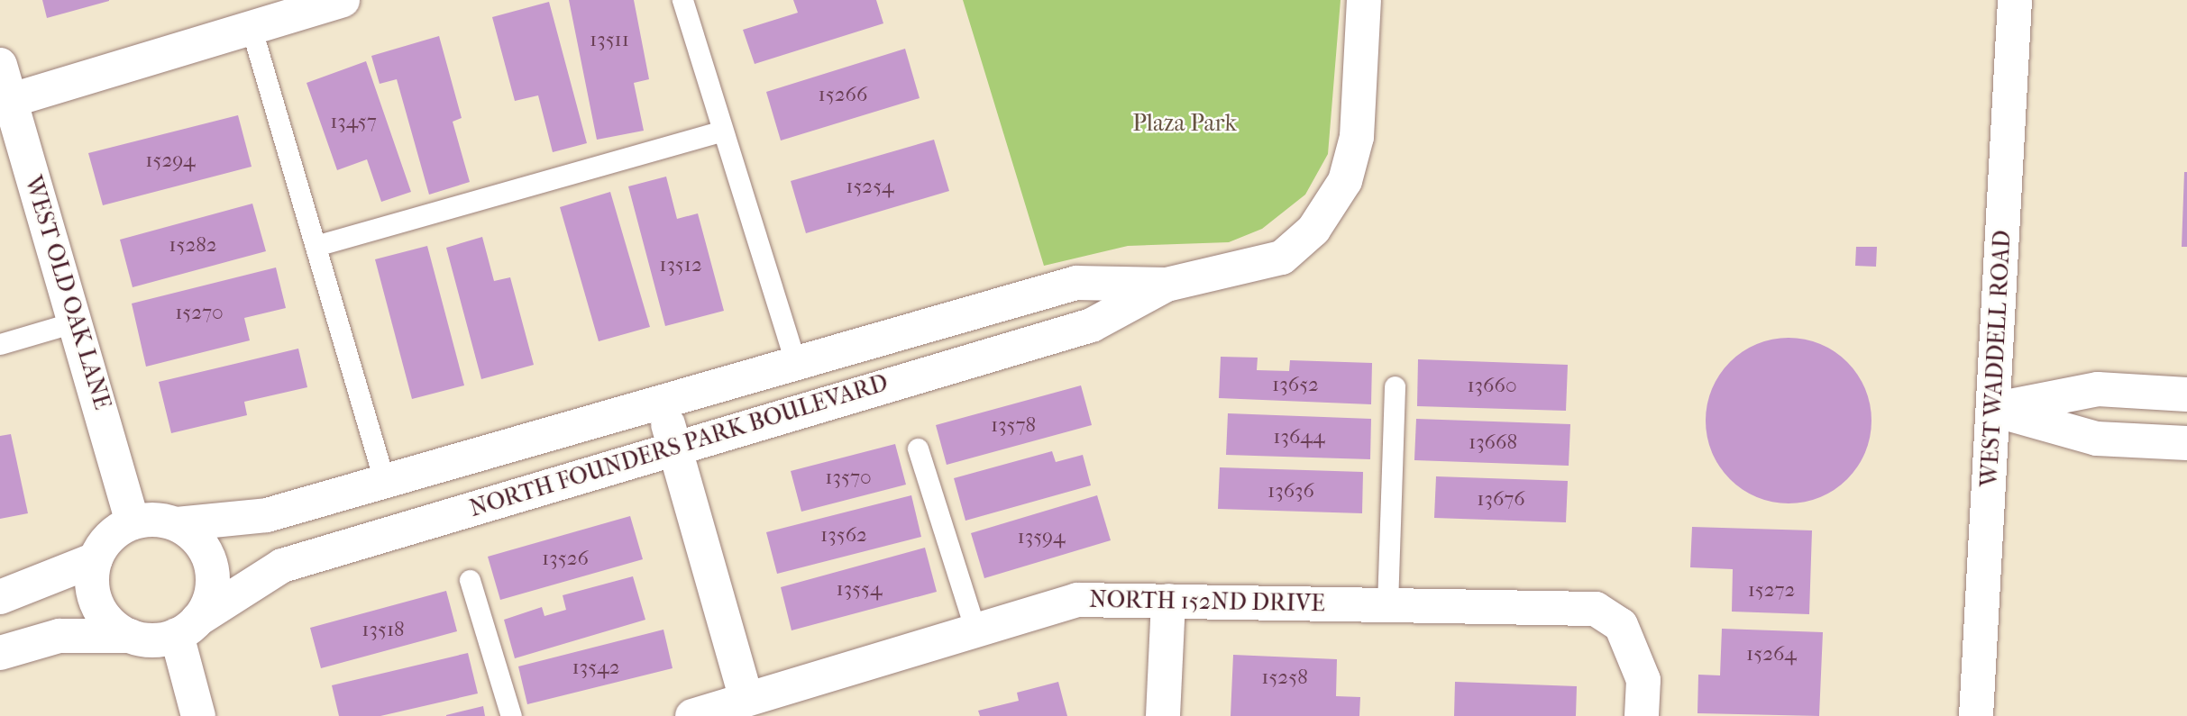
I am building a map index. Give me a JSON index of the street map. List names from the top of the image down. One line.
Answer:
{"streets":{"street":["WEST OLD OAK LANE","WEST WADDELL ROAD","NORTH FOUNDERS PARK BOULEVARD","NORTH 152ND DRIVE"]},"crossings":[["WEST OLD OAK LANE","NORTH FOUNDERS PARK BOULEVARD"]],"parks":["Plaza Park"],"house_numbers":["13511","15266","13457","15294","15254","15282","13512","15270","13652","13660","13578","13644","13668","13570","13636","13676","13562","13594","13526","13554","15272","13518","15264","13542","15258"]}
